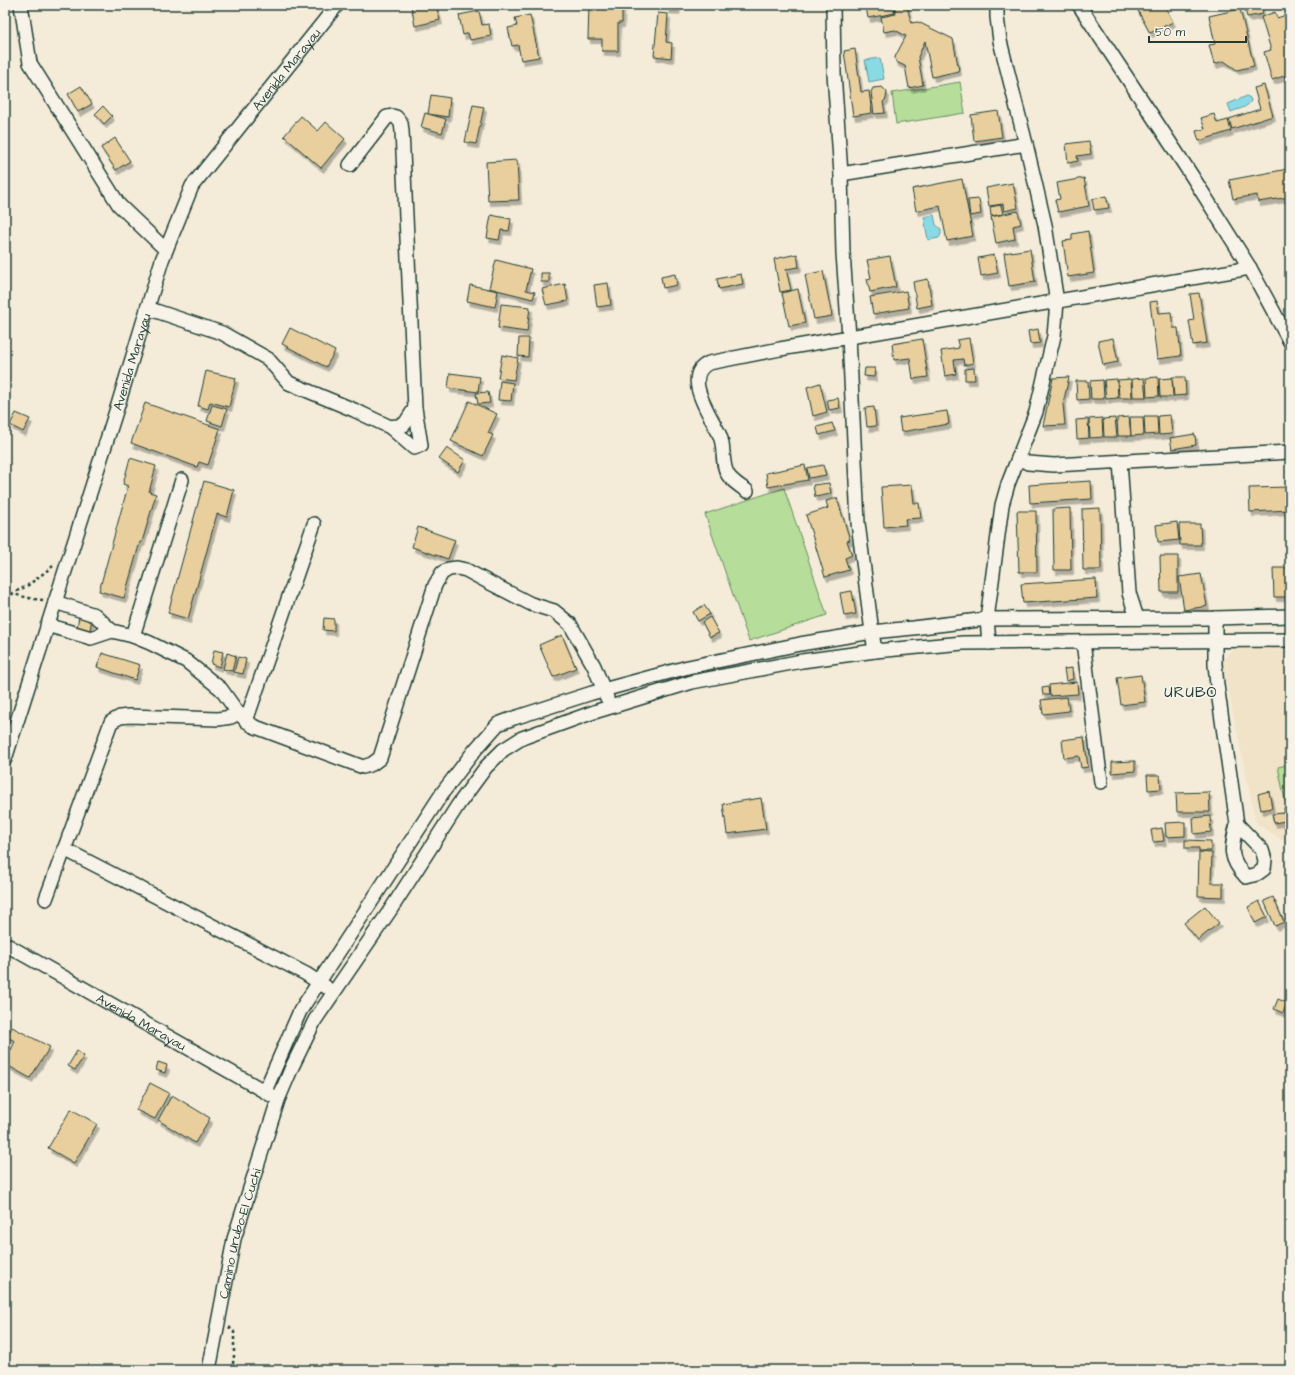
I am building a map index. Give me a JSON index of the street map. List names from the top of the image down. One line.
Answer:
{"streets":{"street":["Avenida Marayau","Camino Urubo-El Cuchi"]},"crossings":[["Avenida Marayau","Camino Urubo-El Cuchi"]],"districts":["URUBO"],"scale_bar":"50 m"}
